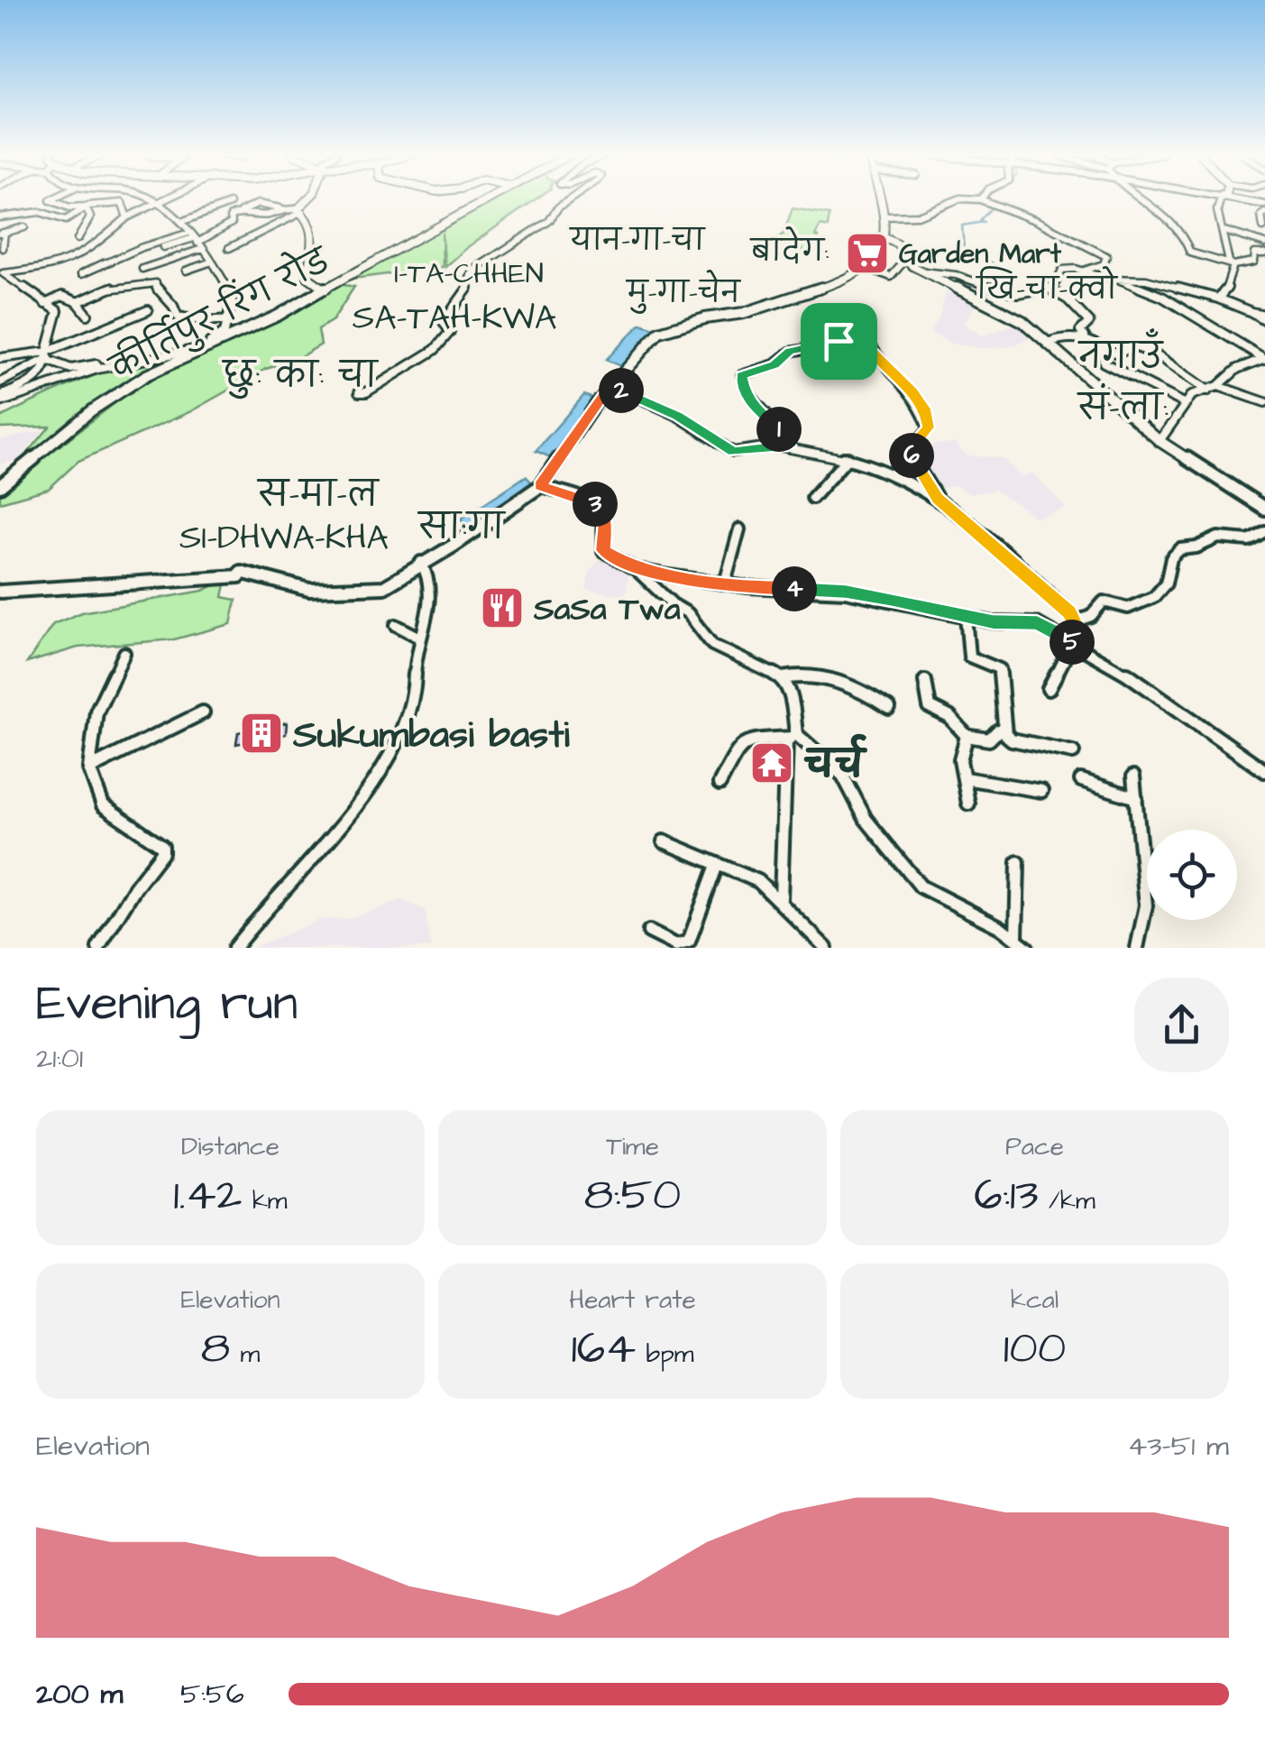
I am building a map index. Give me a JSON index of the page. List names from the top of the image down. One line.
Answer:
{"streets":{"street":["कीर्तिपुर रिंग रोड"]},"districts":["यान-गा-चा","बादेग:","I-TA-CHHEN","खि-चा-क्वो","मु-गा-चेन","SA-TAH-KWA","नगाउँ","छु: का: चा","सं-ला:","स-मा-ल","सा:गा","SI-DHWA-KHA"],"places":{"supermarket":["Garden Mart"],"restaurant":["SaSa Twa"],"building":["Sukumbasi basti"],"temple":["चर्च"]},"page":{"pins":["2","1","6","3","4","5"],"heading":["Evening run","21:01"],"stats":[["Distance","1.42 km"],["Time","8:50"],["Pace","6:13 /km"],["Elevation","8 m"],["Heart rate","164 bpm"],["kcal","100"]],"chart":["Elevation","43–51 m"],"list":[{"name":"200 m","note":"5:56"}]}}
